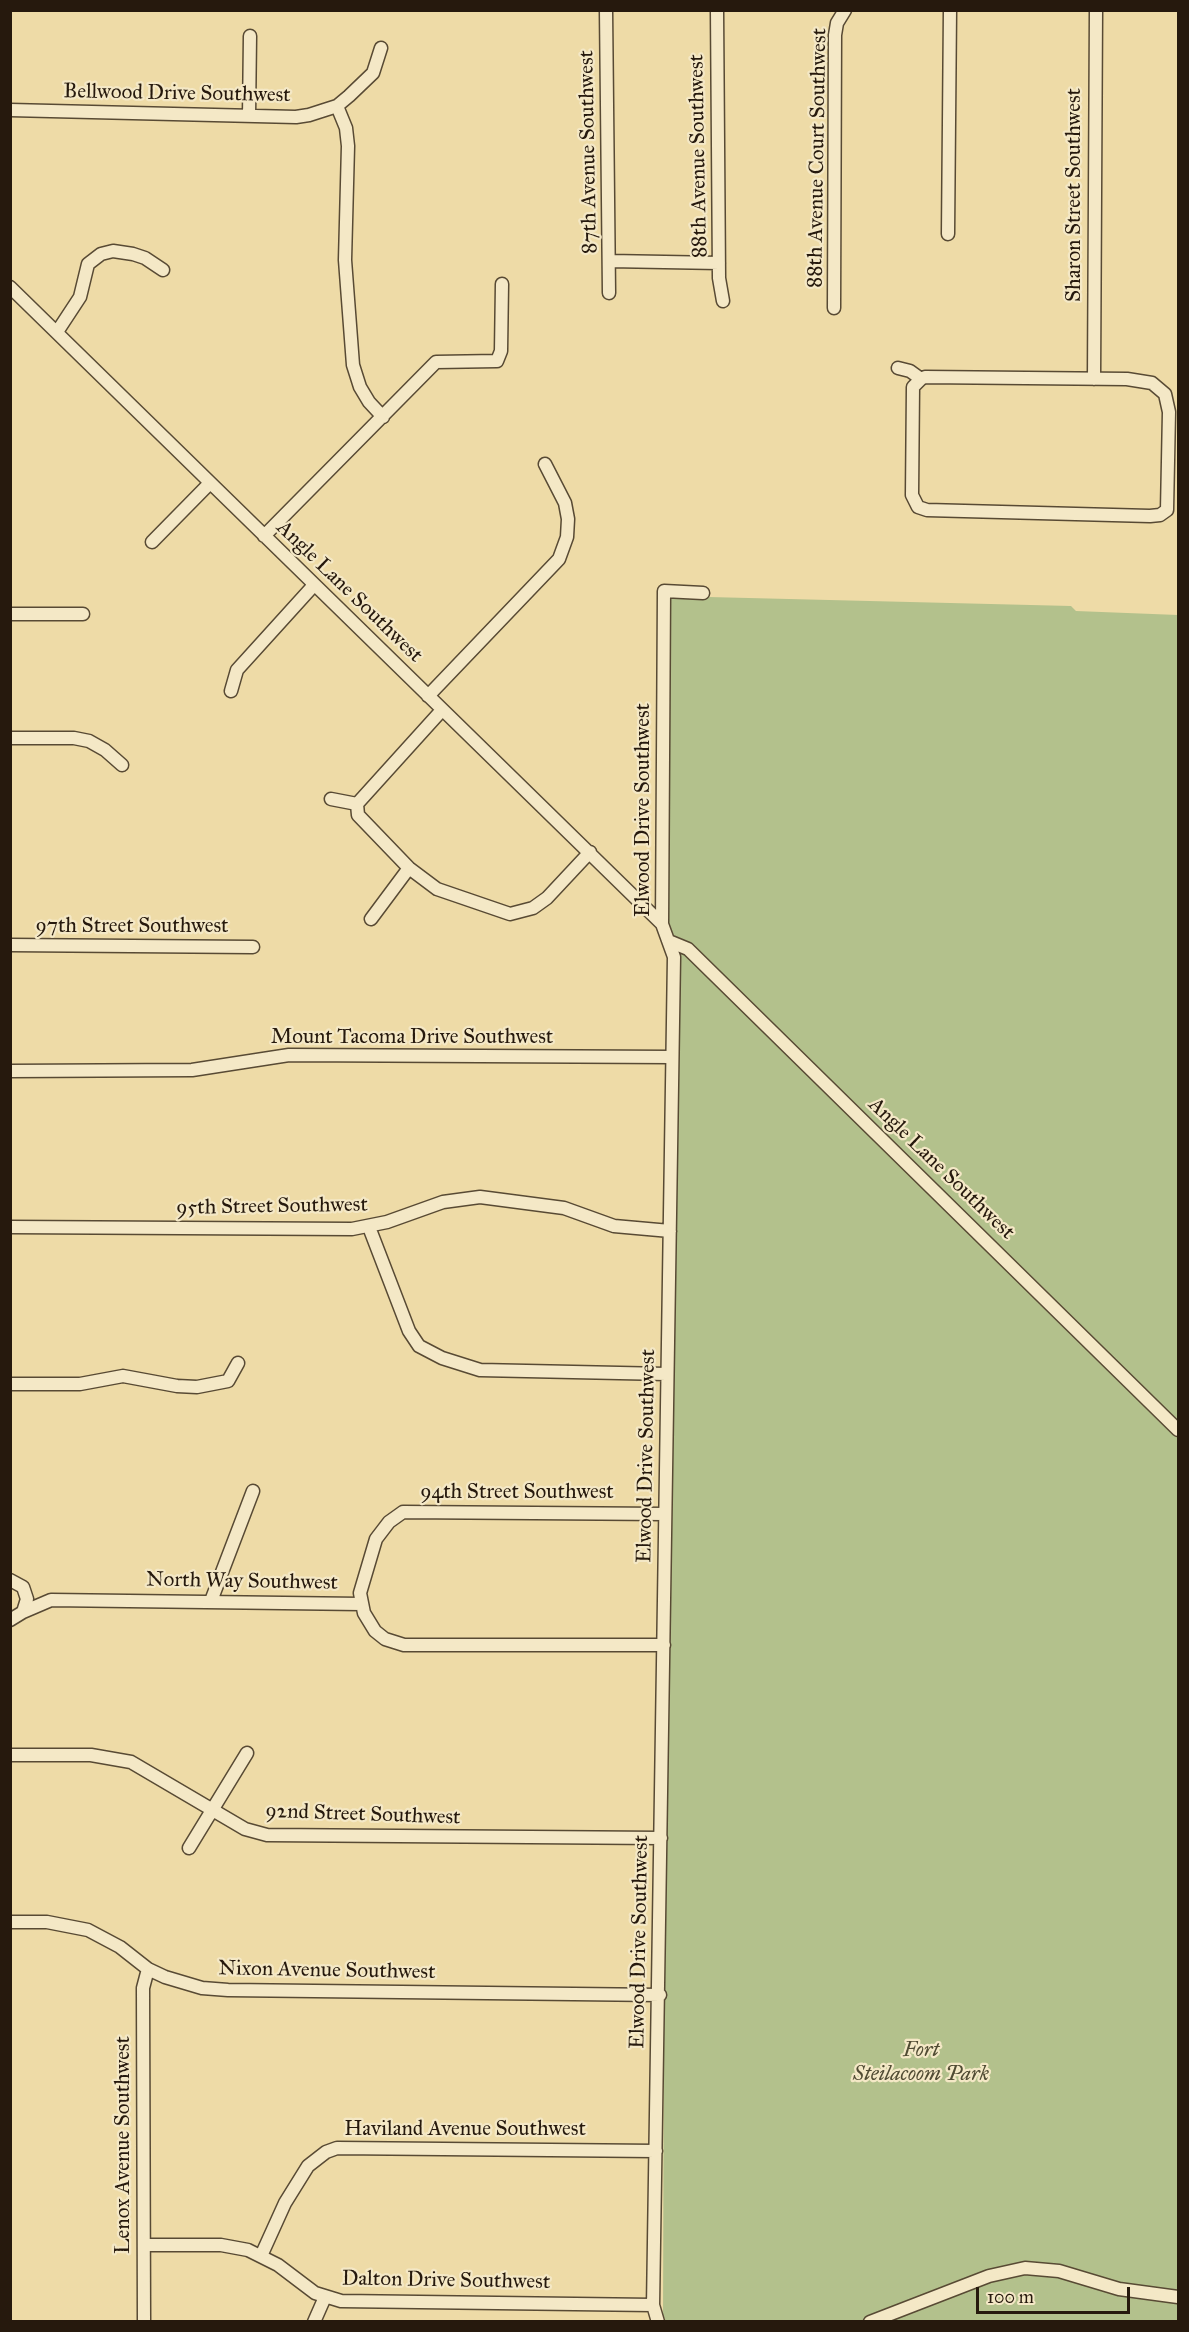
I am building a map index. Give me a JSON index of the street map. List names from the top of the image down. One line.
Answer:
{"streets":{"street":["Bellwood Drive Southwest","87th Avenue Southwest","88th Avenue Southwest","88th Avenue Court Southwest","Sharon Street Southwest","Angle Lane Southwest","Elwood Drive Southwest","97th Street Southwest","Mount Tacoma Drive Southwest","95th Street Southwest","94th Street Southwest","North Way Southwest","92nd Street Southwest","Nixon Avenue Southwest","Haviland Avenue Southwest","Lenox Avenue Southwest","Dalton Drive Southwest"]},"crossings":[["Angle Lane Southwest","Elwood Drive Southwest"],["Elwood Drive Southwest","Mount Tacoma Drive Southwest"],["Elwood Drive Southwest","95th Street Southwest"],["Elwood Drive Southwest","94th Street Southwest"],["Elwood Drive Southwest","North Way Southwest"],["Elwood Drive Southwest","92nd Street Southwest"],["Elwood Drive Southwest","Nixon Avenue Southwest"],["Elwood Drive Southwest","Haviland Avenue Southwest"],["Elwood Drive Southwest","Dalton Drive Southwest"],["94th Street Southwest","North Way Southwest"],["Nixon Avenue Southwest","Lenox Avenue Southwest"],["Haviland Avenue Southwest","Dalton Drive Southwest"],["Lenox Avenue Southwest","Dalton Drive Southwest"]],"parks":["Fort Steilacoom Park"],"scale_bar":"100 m"}
